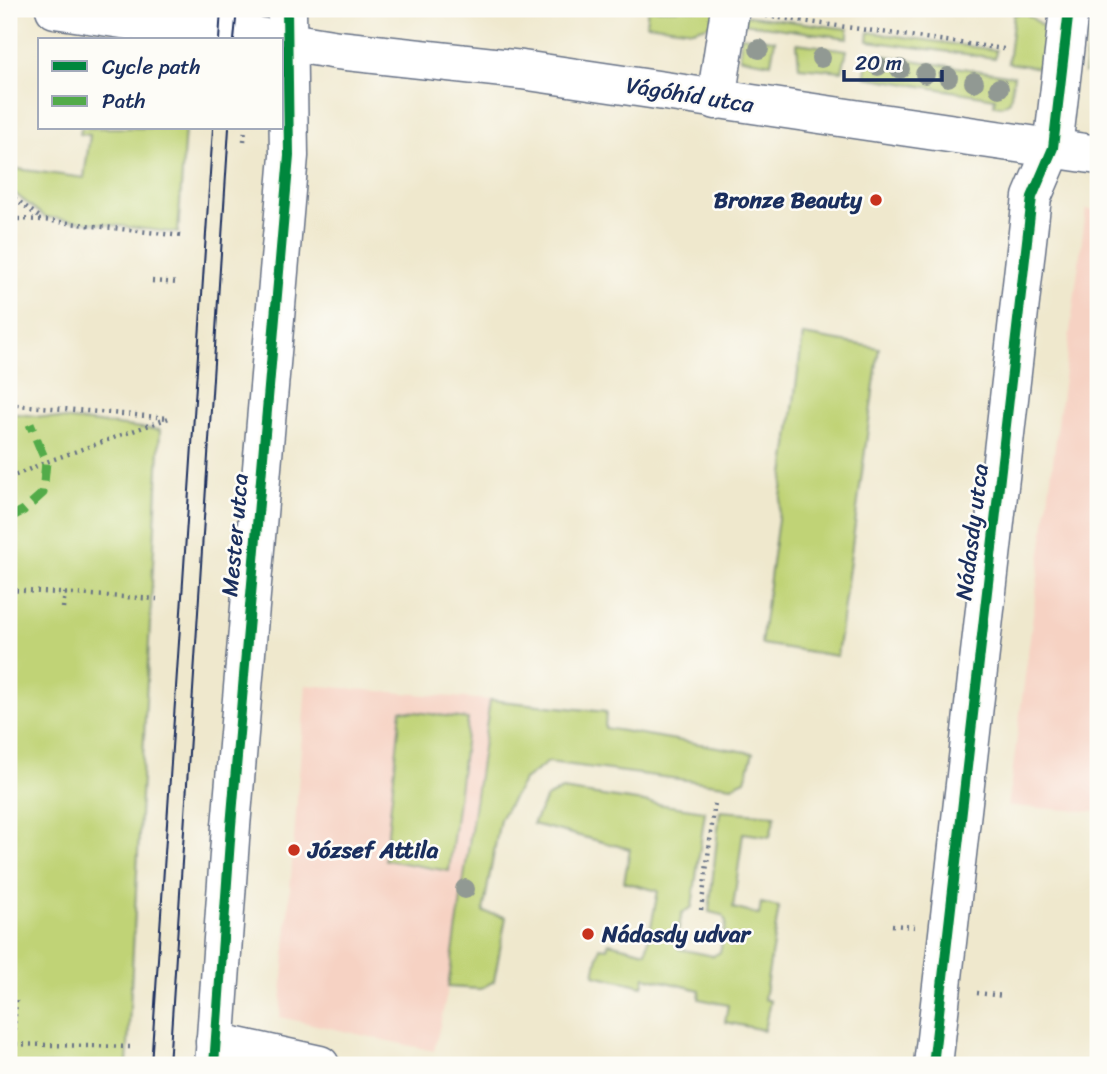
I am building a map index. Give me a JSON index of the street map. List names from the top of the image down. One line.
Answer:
{"streets":{"street":["Vágóhíd utca","Nádasdy utca","Mester utca"]},"crossings":[["Vágóhíd utca","Nádasdy utca"]],"places":["Bronze Beauty","József Attila","Nádasdy udvar"],"legend":["Cycle path","Path"],"scale_bar":"20 m"}
